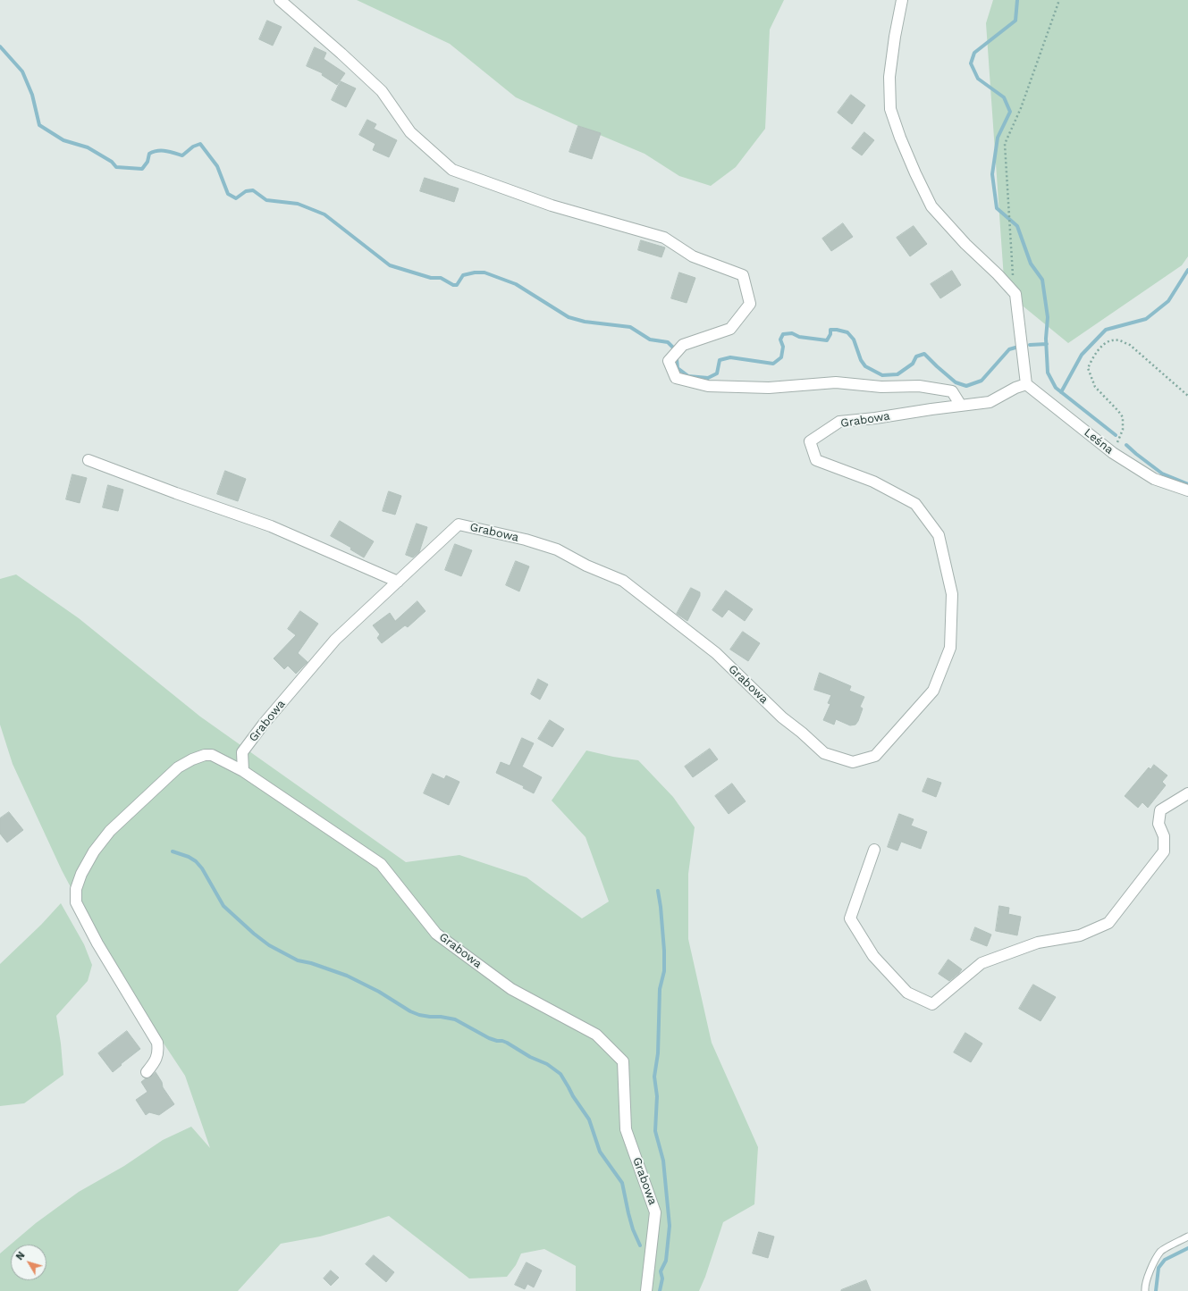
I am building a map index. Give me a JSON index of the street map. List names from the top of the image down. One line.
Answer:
{"streets":{"street":["Grabowa","Leśna"]},"crossings":[["Grabowa","Leśna"]],"north":"top left"}
